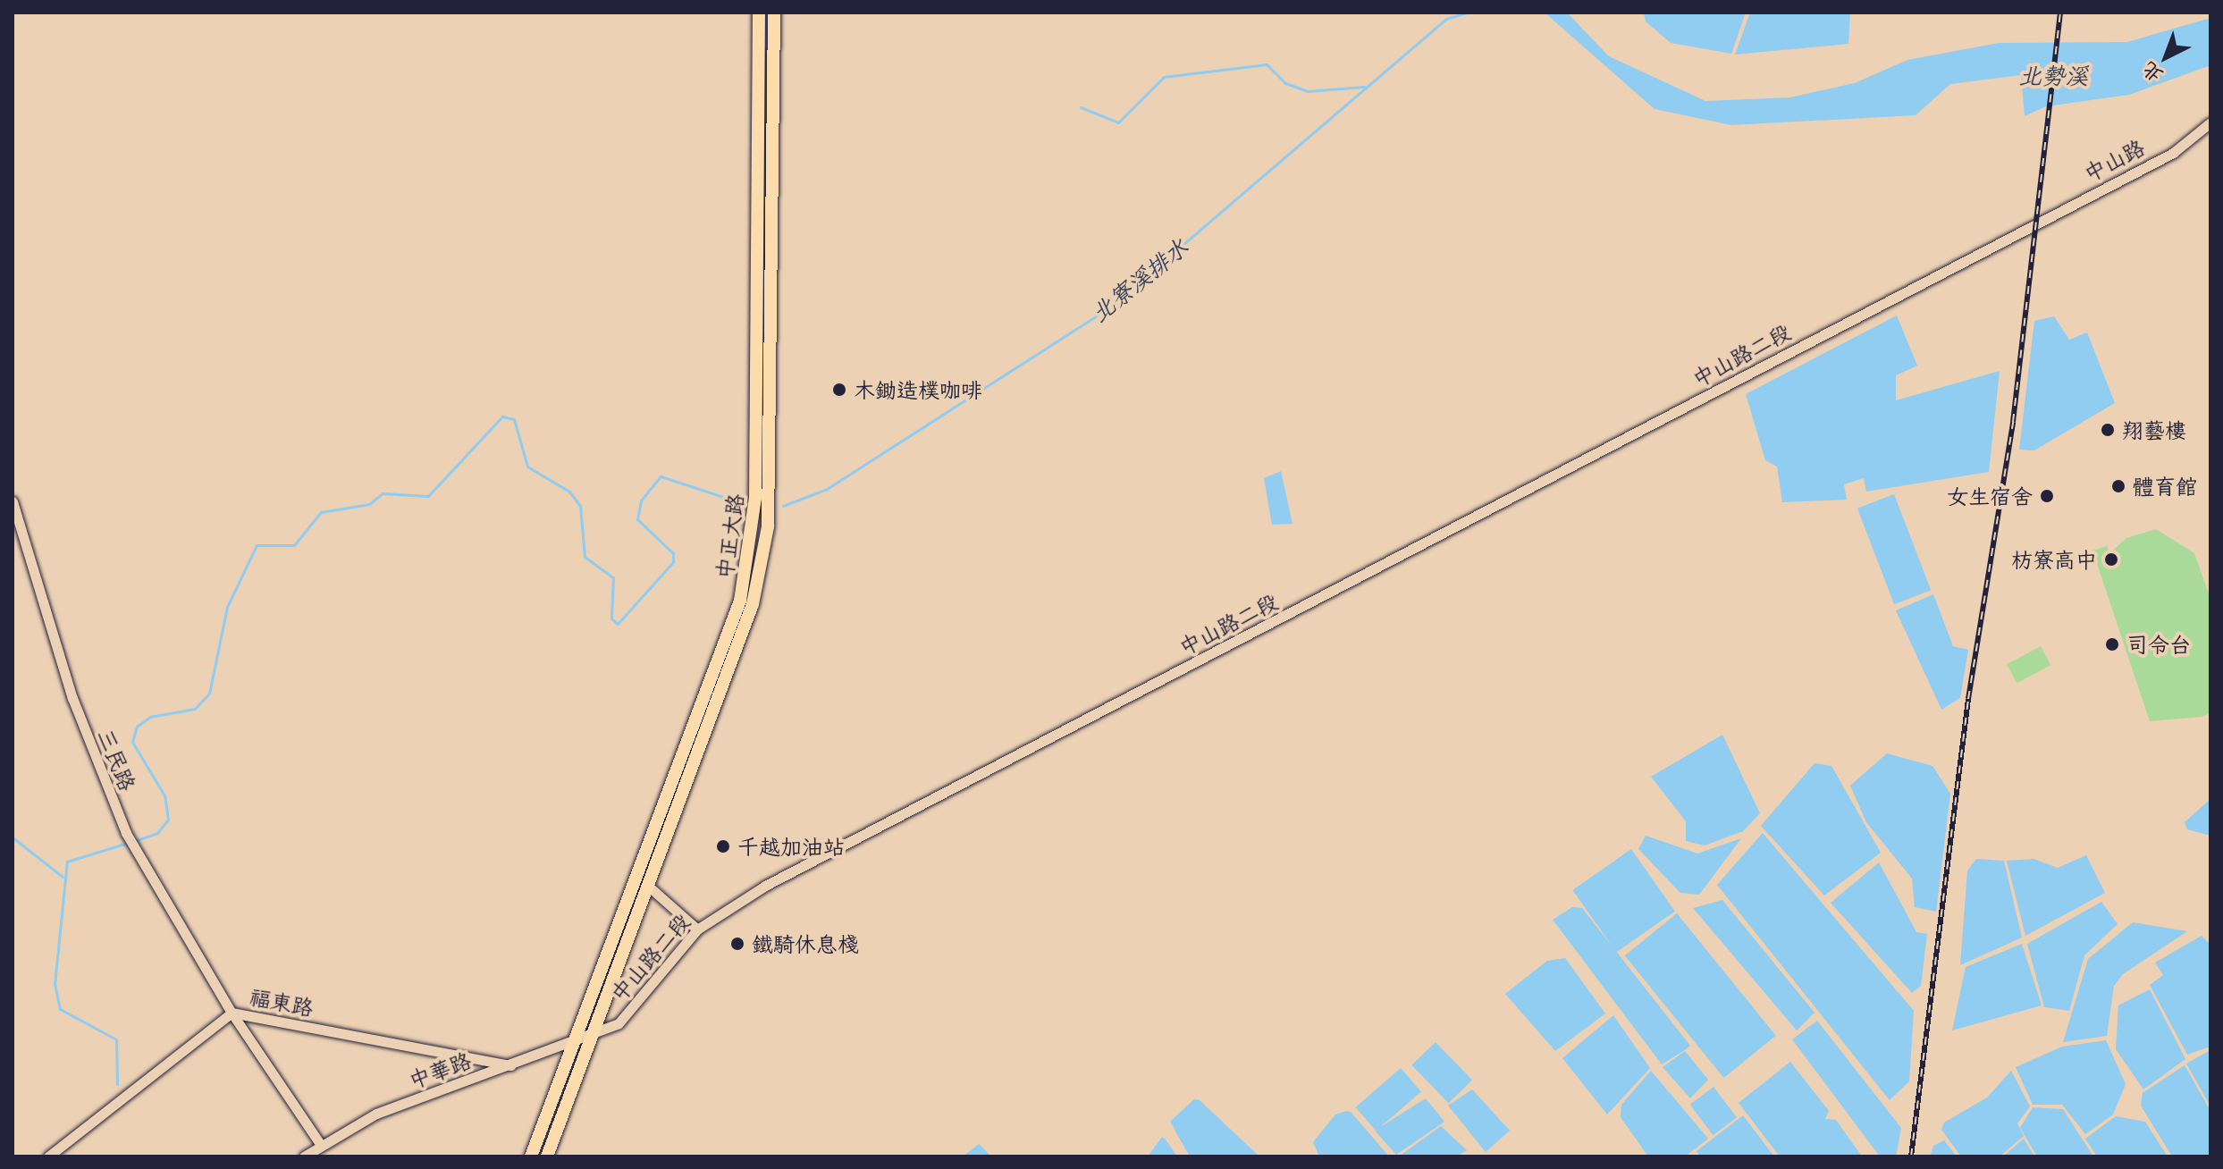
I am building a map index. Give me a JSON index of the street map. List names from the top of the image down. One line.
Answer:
{"streets":{"main road":["中正大路"],"street":["中山路","中山路二段","三民路","福東路","中華路"]},"crossings":[["中山路","中山路二段"],["中山路二段","中正大路"],["中山路二段","中華路"],["中正大路","中華路"],["三民路","福東路"],["三民路","中華路"],["福東路","中華路"]],"water":["北勢溪","北寮溪排水"],"places":["木鋤造樸咖啡","翔藝樓","體育館","女生宿舍","枋寮高中","司令台","千越加油站","鐵騎休息棧"],"north":"bottom left"}
